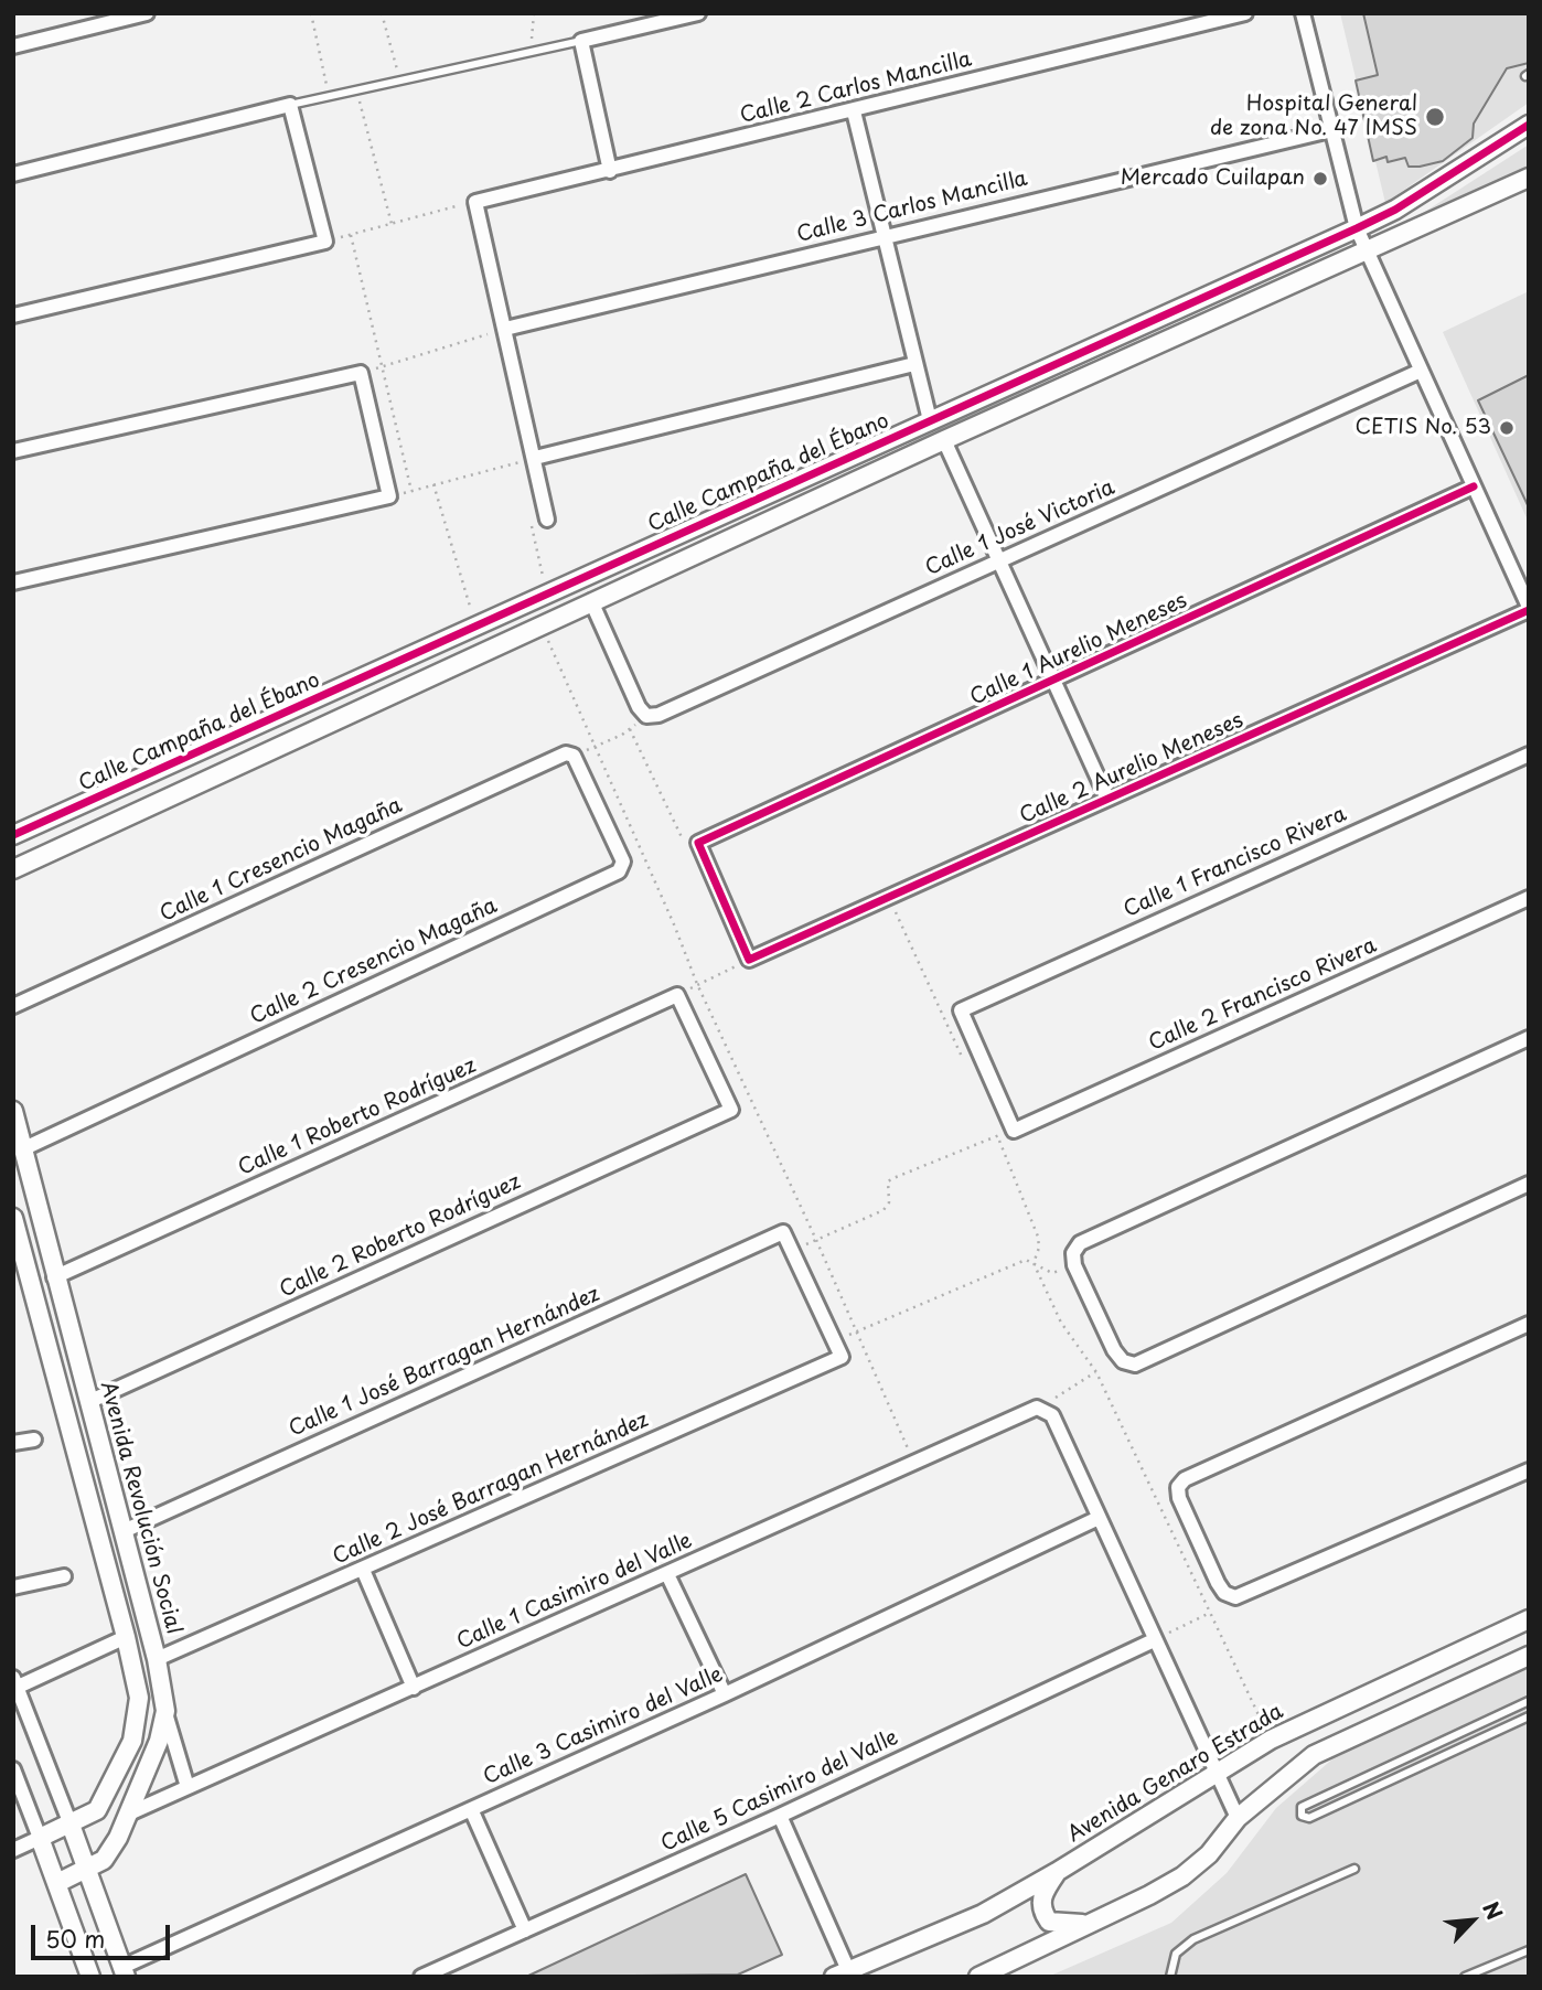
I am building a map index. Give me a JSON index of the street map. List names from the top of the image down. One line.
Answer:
{"streets":{"street":["Calle 2 Carlos Mancilla","Calle 3 Carlos Mancilla","Calle Campaña del Ébano","Calle 1 José Victoria","Calle 1 Aurelio Meneses","Calle 2 Aurelio Meneses","Calle 1 Cresencio Magaña","Calle 1 Francisco Rivera","Calle 2 Cresencio Magaña","Calle 2 Francisco Rivera","Calle 1 Roberto Rodríguez","Calle 2 Roberto Rodríguez","Calle 1 José Barragan Hernández","Calle 2 José Barragan Hernández","Avenida Revolución Social","Calle 1 Casimiro del Valle","Calle 3 Casimiro del Valle","Avenida Genaro Estrada","Calle 5 Casimiro del Valle"]},"crossings":[["Calle 1 Cresencio Magaña","Calle 2 Cresencio Magaña"],["Calle 1 Francisco Rivera","Calle 2 Francisco Rivera"],["Calle 2 Cresencio Magaña","Avenida Revolución Social"],["Calle 1 Roberto Rodríguez","Calle 2 Roberto Rodríguez"],["Calle 1 Roberto Rodríguez","Avenida Revolución Social"],["Calle 2 Roberto Rodríguez","Avenida Revolución Social"],["Calle 1 José Barragan Hernández","Avenida Revolución Social"],["Calle 2 José Barragan Hernández","Avenida Revolución Social"],["Avenida Revolución Social","Calle 1 Casimiro del Valle"]],"places":["Hospital General de zona No. 47 IMSS","Mercado Cuilapan","CETIS No. 53"],"scale_bar":"50 m","north":"top right"}
